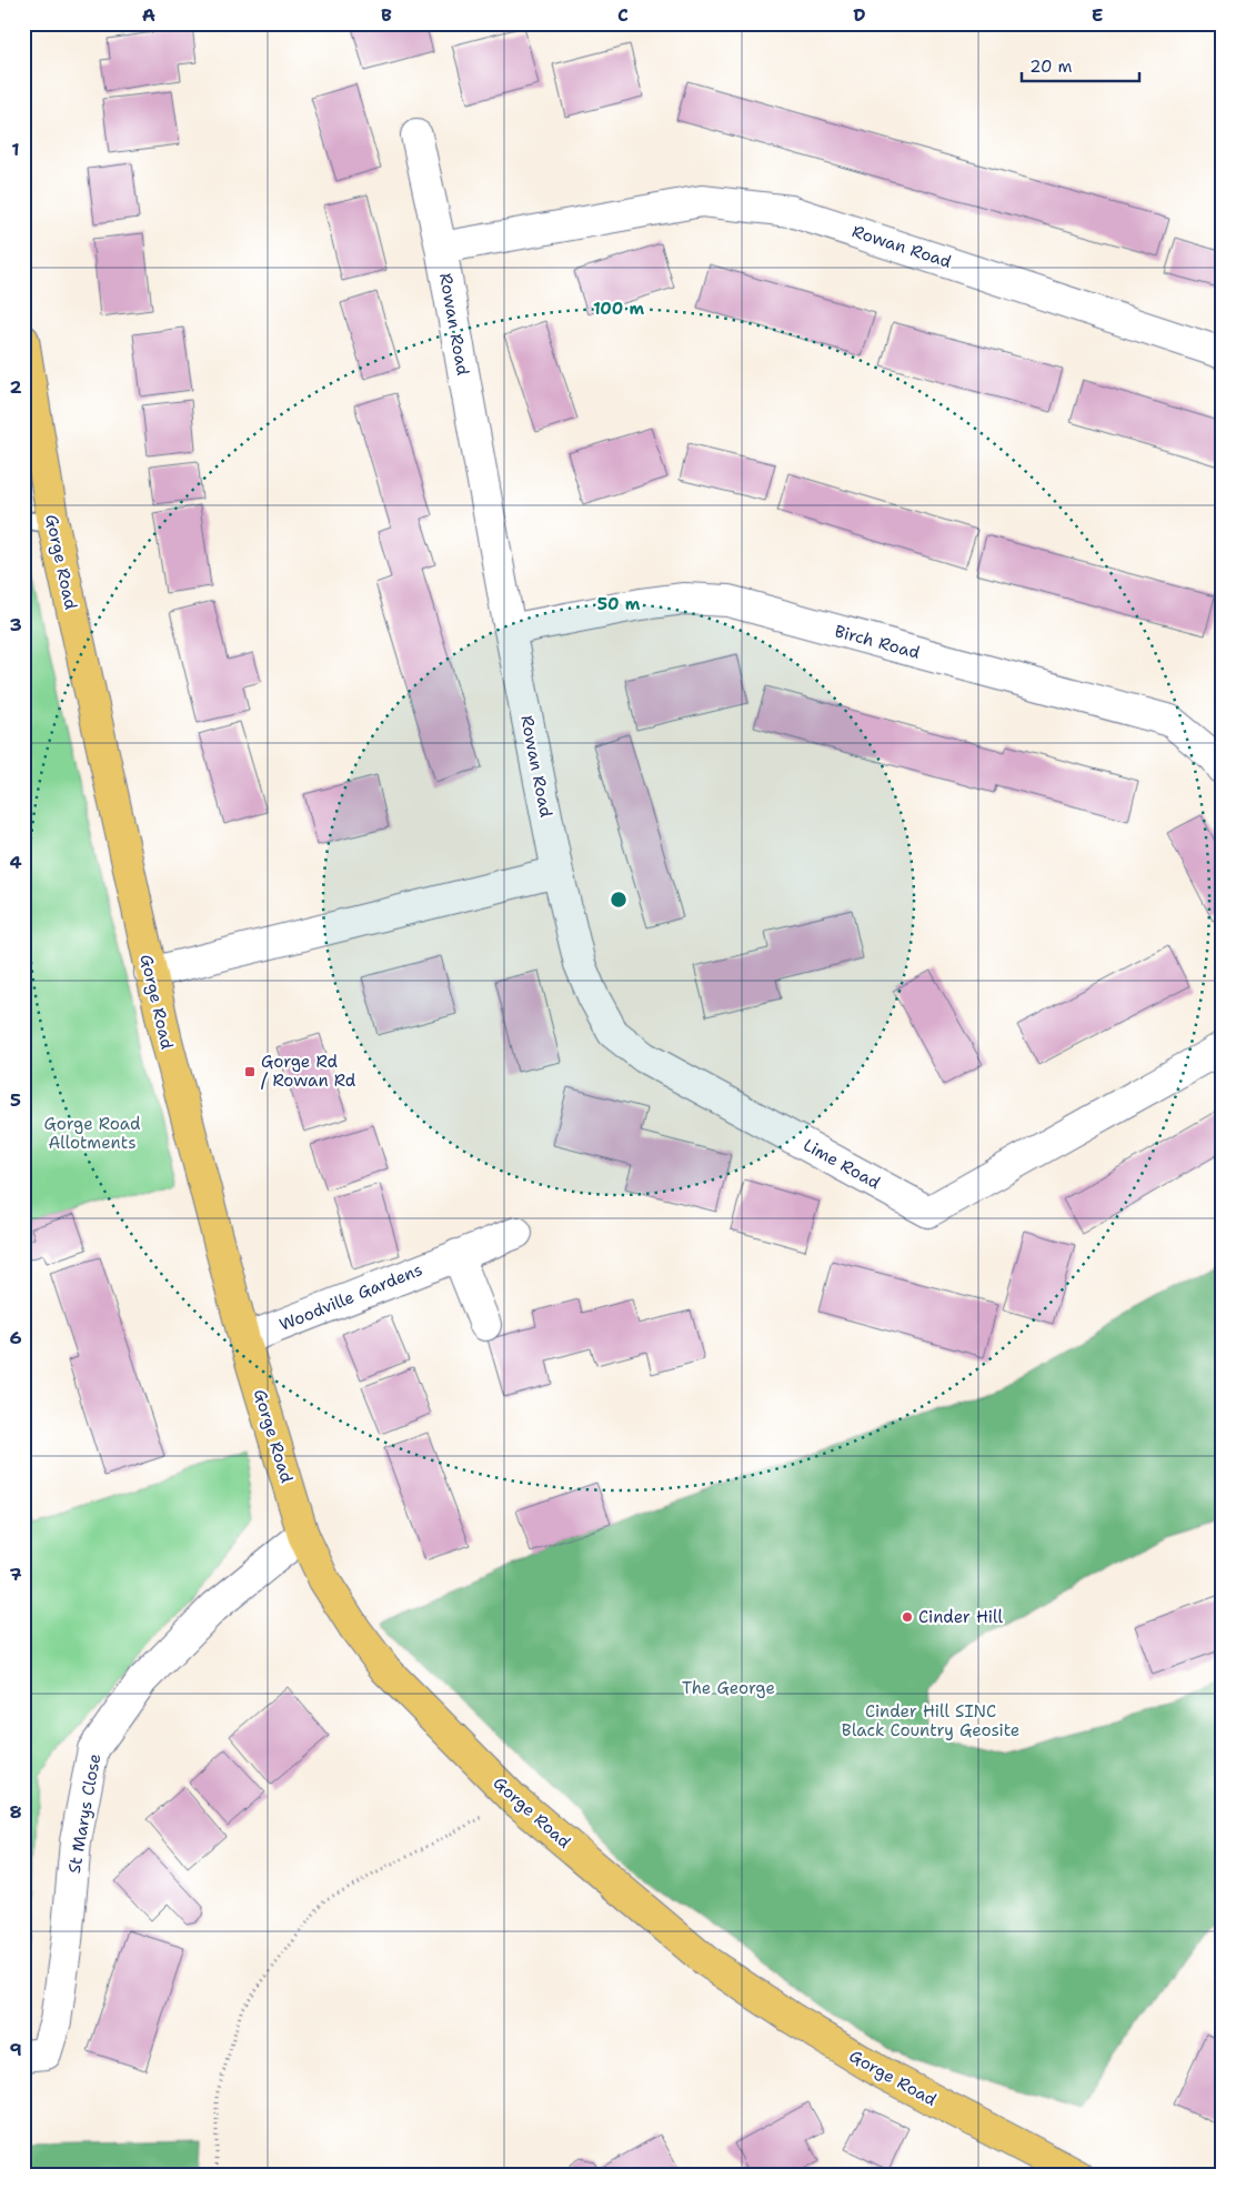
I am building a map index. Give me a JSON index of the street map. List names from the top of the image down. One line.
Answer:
{"streets":{"main road":["Gorge Road"],"street":["Rowan Road","Birch Road","Lime Road","Woodville Gardens","St Marys Close"]},"crossings":[["Rowan Road","Birch Road"],["Rowan Road","Lime Road"],["Gorge Road","Woodville Gardens"],["Gorge Road","St Marys Close"]],"parks":["Gorge Road Allotments","The George","Cinder Hill SINC Black Country Geosite"],"places":{"transit":["Gorge Rd / Rowan Rd"],"other":["Cinder Hill"]},"scale_bar":"20 m","grid":{"columns":["A","B","C","D","E"],"rows":["1","2","3","4","5","6","7","8","9"]},"rings":["100 m","50 m"]}
